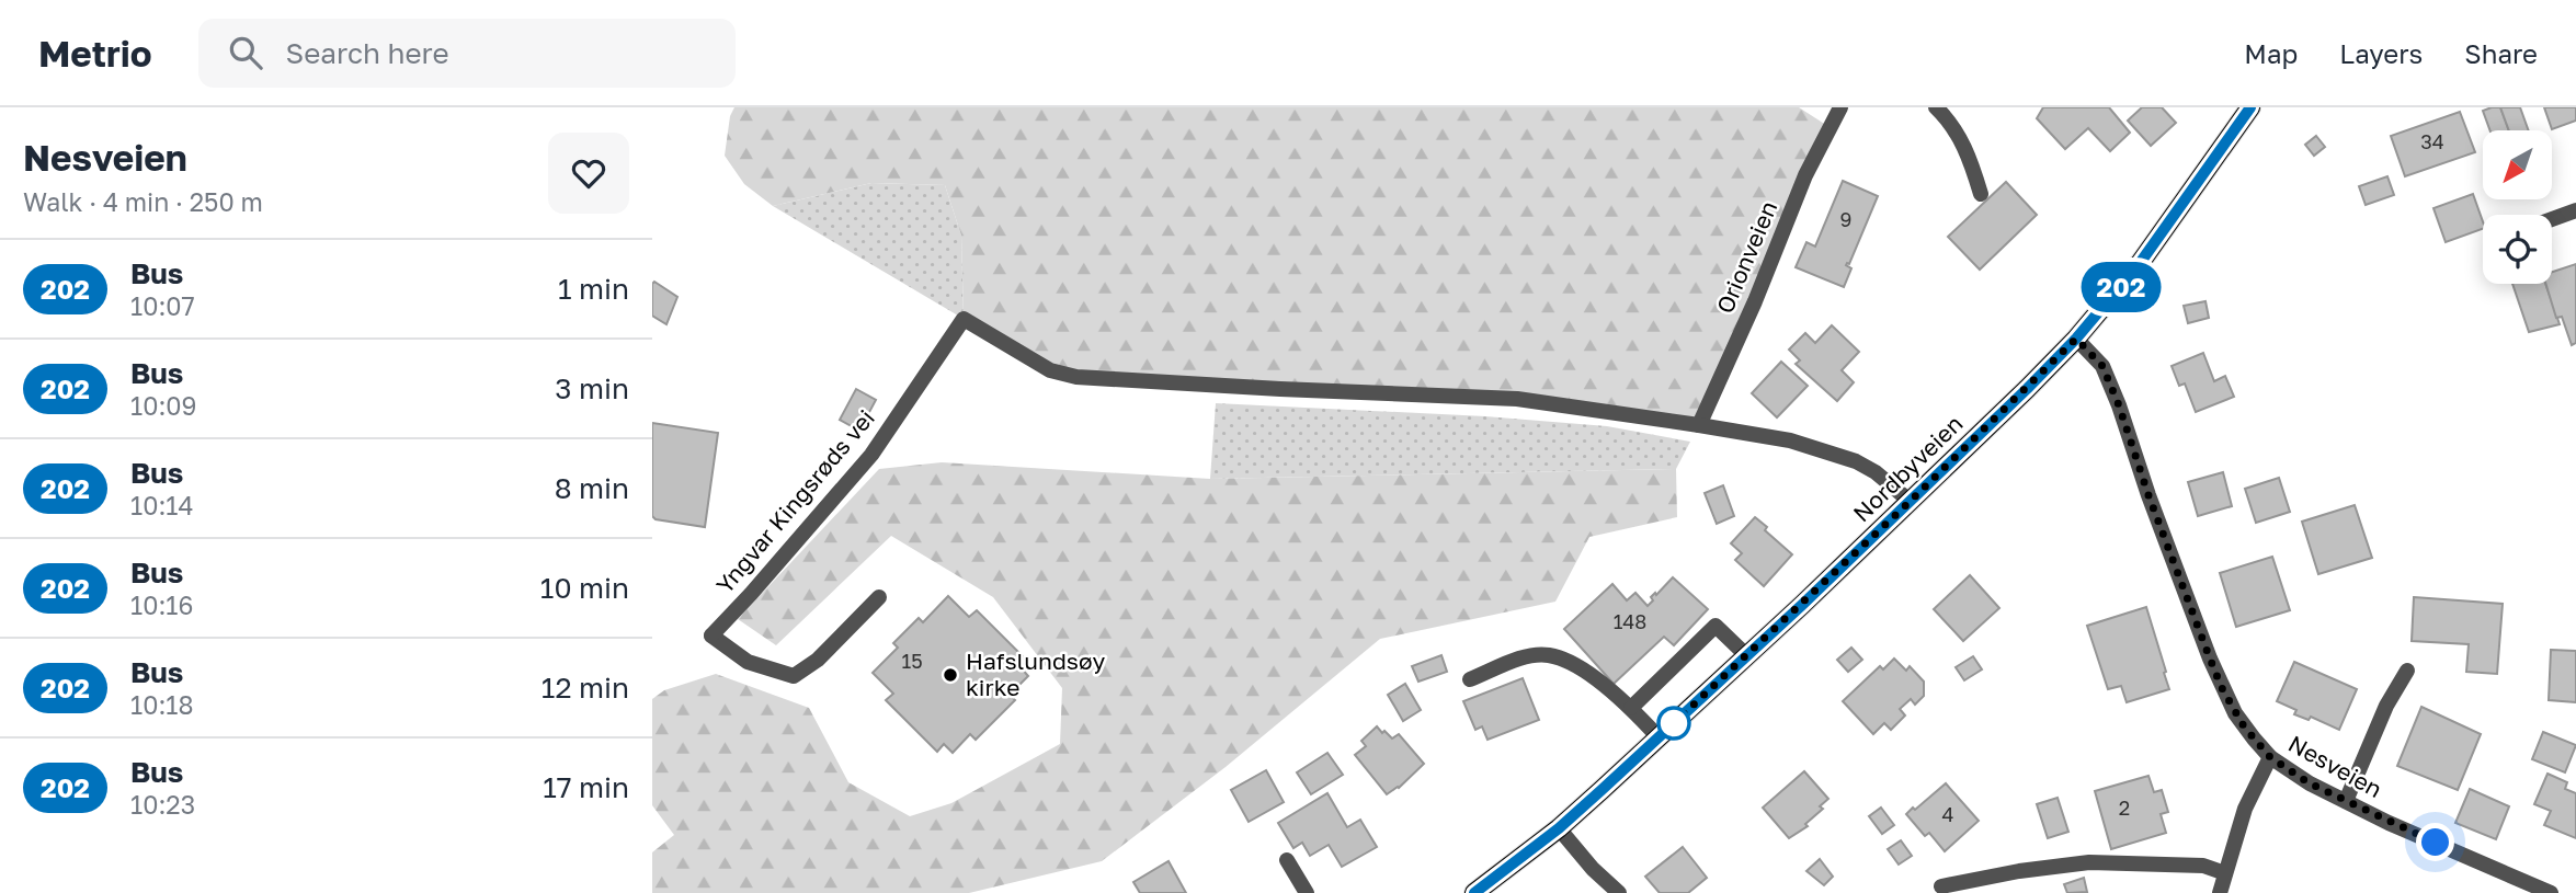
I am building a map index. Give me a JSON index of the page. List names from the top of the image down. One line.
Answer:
{"streets":{"main road":["Nordbyveien"],"street":["Orionveien","Yngvar Kingsrøds vei","Nesveien"]},"crossings":[["Orionveien","Yngvar Kingsrøds vei"],["Nordbyveien","Nesveien"]],"places":["Hafslundsøy kirke"],"lines":["bus line 202"],"house_numbers":["34","9","148","15","2","4"],"north":"bottom left","page":{"header":"Metrio","search":"Search here","nav":["Map","Layers","Share"],"heading":["Nesveien","Walk · 4 min · 250 m"],"on_map":"202","list":[{"mark":"202","name":"Bus","note":"10:07","value":"1 min"},{"mark":"202","name":"Bus","note":"10:09","value":"3 min"},{"mark":"202","name":"Bus","note":"10:14","value":"8 min"},{"mark":"202","name":"Bus","note":"10:16","value":"10 min"},{"mark":"202","name":"Bus","note":"10:18","value":"12 min"},{"mark":"202","name":"Bus","note":"10:23","value":"17 min"}]}}
